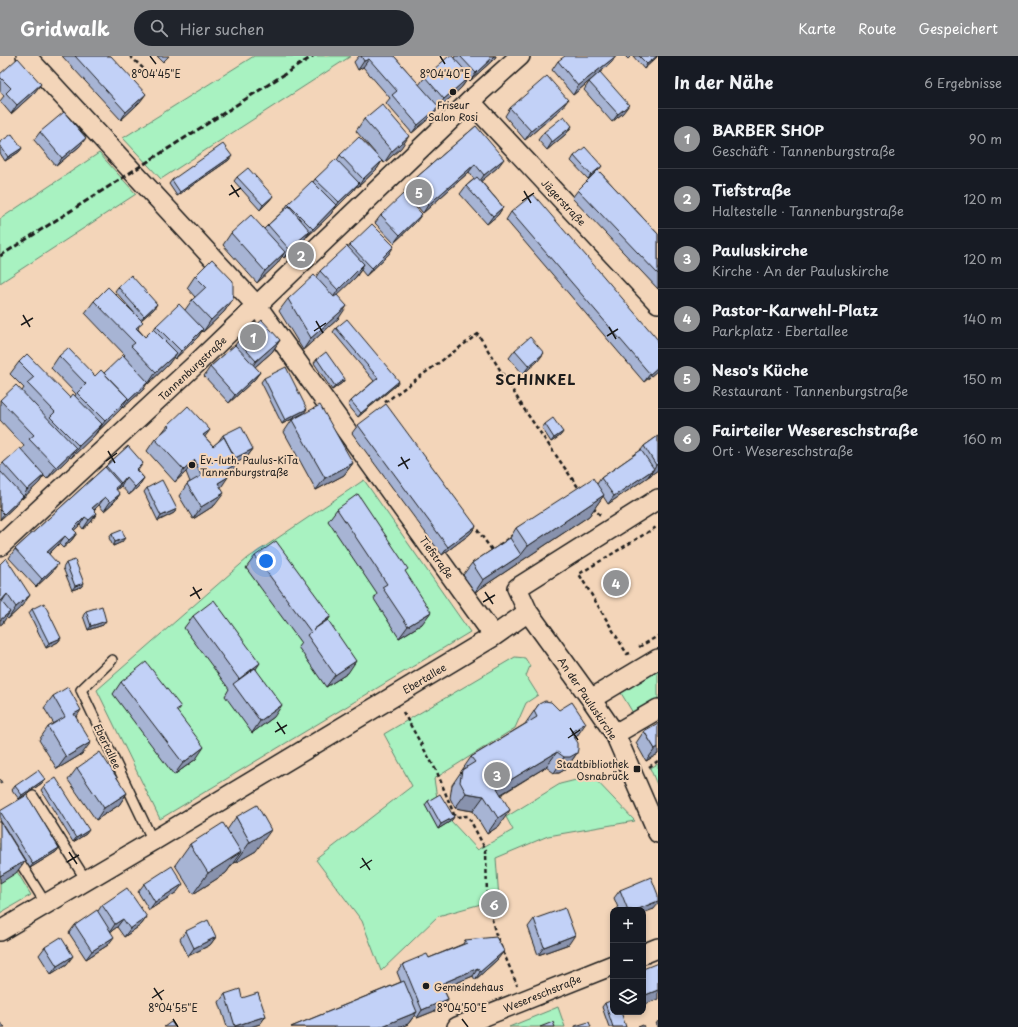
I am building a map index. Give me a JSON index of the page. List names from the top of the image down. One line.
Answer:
{"streets":{"street":["Jägerstraße","Tannenburgstraße","Tiefstraße","Ebertallee","An der Pauluskirche","Wesereschstraße"]},"crossings":[["Jägerstraße","Tannenburgstraße"],["Tannenburgstraße","Tiefstraße"],["Tiefstraße","Ebertallee"],["Ebertallee","An der Pauluskirche"]],"districts":["SCHINKEL"],"places":{"other":["Friseur Salon Rosi","Ev.-luth. Paulus-KiTa Tannenburgstraße","Gemeindehaus"],"transit":["Stadtbibliothek Osnabrück"]},"page":{"header":"Gridwalk","search":"Hier suchen","nav":["Karte","Route","Gespeichert"],"heading":["In der Nähe","6 Ergebnisse"],"list":[{"mark":"1","name":"BARBER SHOP","note":"Geschäft · Tannenburgstraße","value":"90 m"},{"mark":"2","name":"Tiefstraße","note":"Haltestelle · Tannenburgstraße","value":"120 m"},{"mark":"3","name":"Pauluskirche","note":"Kirche · An der Pauluskirche","value":"120 m"},{"mark":"4","name":"Pastor-Karwehl-Platz","note":"Parkplatz · Ebertallee","value":"140 m"},{"mark":"5","name":"Neso's Küche","note":"Restaurant · Tannenburgstraße","value":"150 m"},{"mark":"6","name":"Fairteiler Wesereschstraße","note":"Ort · Wesereschstraße","value":"160 m"}],"pins":["5","2","1","4","3","6"],"map_buttons":["+","−"]},"coordinates":["8°04'45\"E","8°04'40\"E","8°04'55\"E","8°04'50\"E"]}
